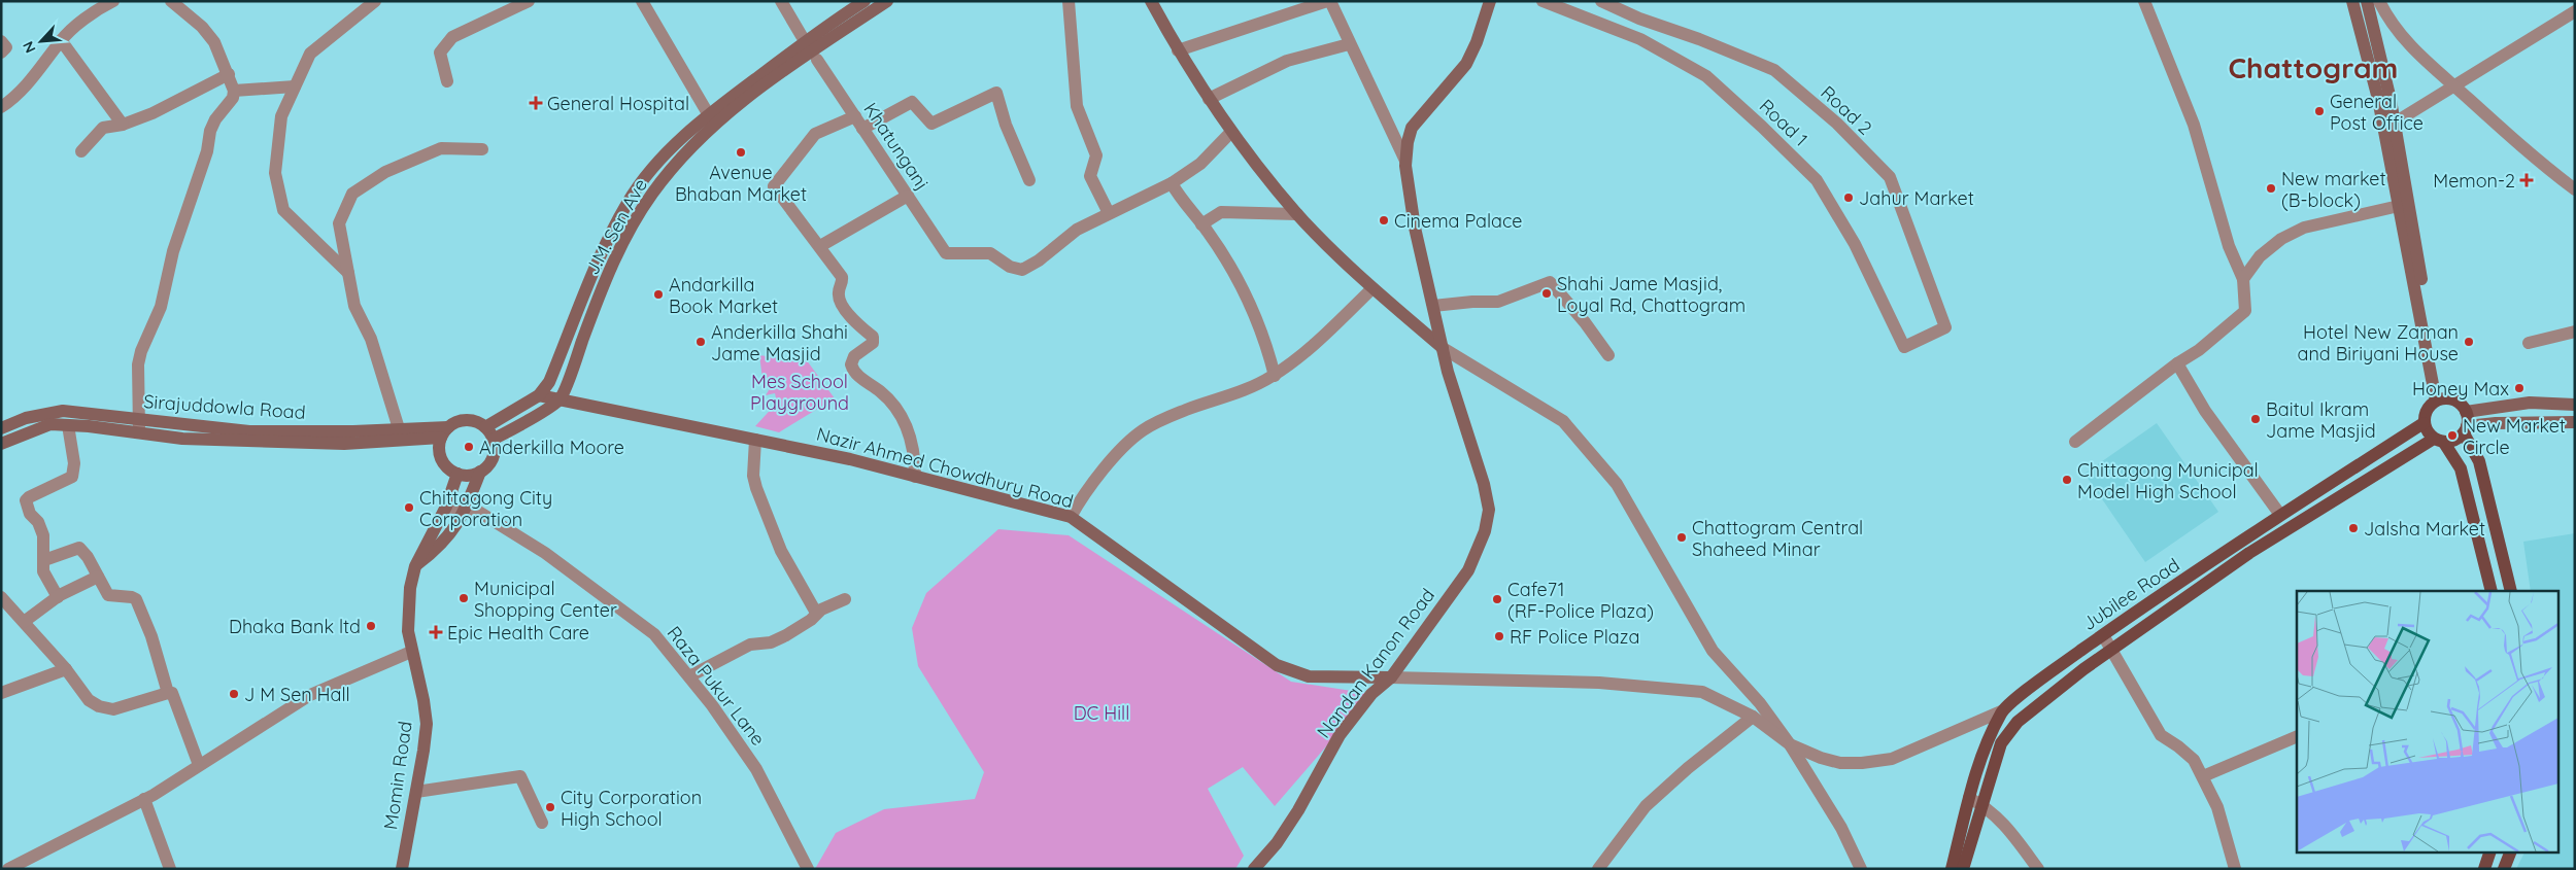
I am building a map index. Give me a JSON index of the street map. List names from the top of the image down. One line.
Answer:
{"streets":{"main road":["J.M. Sen Ave","Sirajuddowla Road","Nazir Ahmed Chowdhury Road","Jubilee Road","Nandan Kanon Road","Momin Road"],"street":["Road 2","Road 1","Khatunganj","Raza Pukur Lane"]},"crossings":[["Road 2","Road 1"],["J.M. Sen Ave","Sirajuddowla Road"],["J.M. Sen Ave","Nazir Ahmed Chowdhury Road"],["J.M. Sen Ave","Momin Road"],["Sirajuddowla Road","Momin Road"],["Nazir Ahmed Chowdhury Road","Nandan Kanon Road"],["Raza Pukur Lane","Momin Road"]],"districts":["Chattogram"],"parks":["Mes School Playground","DC Hill"],"places":{"health":["General Hospital","Memon-2","Epic Health Care"],"other":["General Post Office","Avenue Bhaban Market","New market (B-block)","Jahur Market","Cinema Palace","Shahi Jame Masjid, Loyal Rd, Chattogram","Andarkilla Book Market","Anderkilla Shahi Jame Masjid","Hotel New Zaman and Biriyani House","Honey Max","Baitul Ikram Jame Masjid","New Market Circle","Anderkilla Moore","Chittagong Municipal Model High School","Chittagong City Corporation","Jalsha Market","Chattogram Central Shaheed Minar","Municipal Shopping Center","Cafe71 (RF-Police Plaza)","Dhaka Bank ltd","RF Police Plaza","J M Sen Hall","City Corporation High School"]},"north":"bottom left"}
